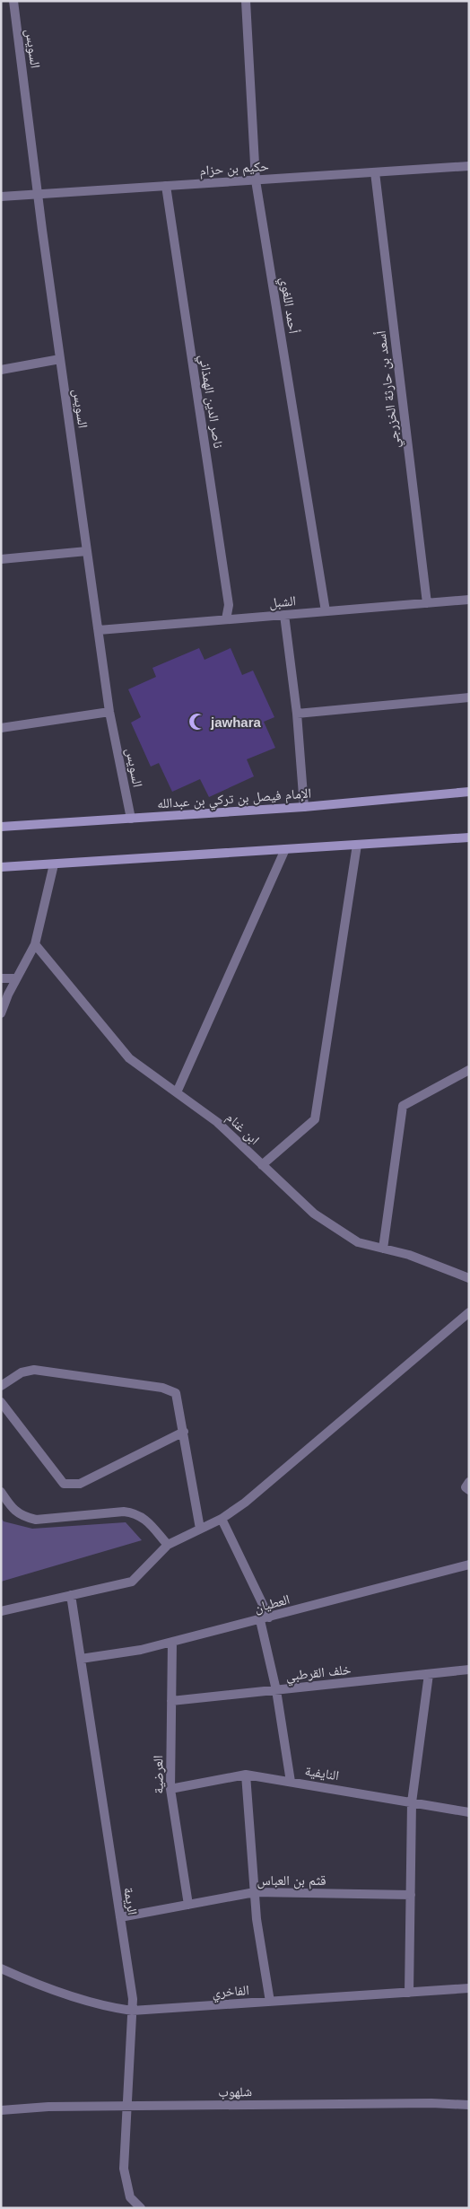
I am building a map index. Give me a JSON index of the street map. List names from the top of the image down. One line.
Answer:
{"streets":{"main road":["الإمام فيصل بن تركي بن عبدالله"],"street":["السويس","حكيم بن حزام","أحمد اللغوي","أسعد بن حارثة الخزرجي","ناصر الدين الهمذاني","الشبل","ابن غنام","العطيان","خلف القرطبي","النايفية","العرضية","قثم بن العباس","الريمة","الفاخري","شلهوب"]},"crossings":[["السويس","حكيم بن حزام"],["السويس","الشبل"],["السويس","الإمام فيصل بن تركي بن عبدالله"],["حكيم بن حزام","أحمد اللغوي"],["حكيم بن حزام","أسعد بن حارثة الخزرجي"],["حكيم بن حزام","ناصر الدين الهمذاني"],["أحمد اللغوي","الشبل"],["أسعد بن حارثة الخزرجي","الشبل"],["ناصر الدين الهمذاني","الشبل"],["العطيان","العرضية"],["العطيان","الريمة"],["خلف القرطبي","العرضية"],["النايفية","العرضية"],["العرضية","قثم بن العباس"],["قثم بن العباس","الريمة"],["الريمة","الفاخري"],["الريمة","شلهوب"]],"places":{"mosque":["jawhara"]}}
